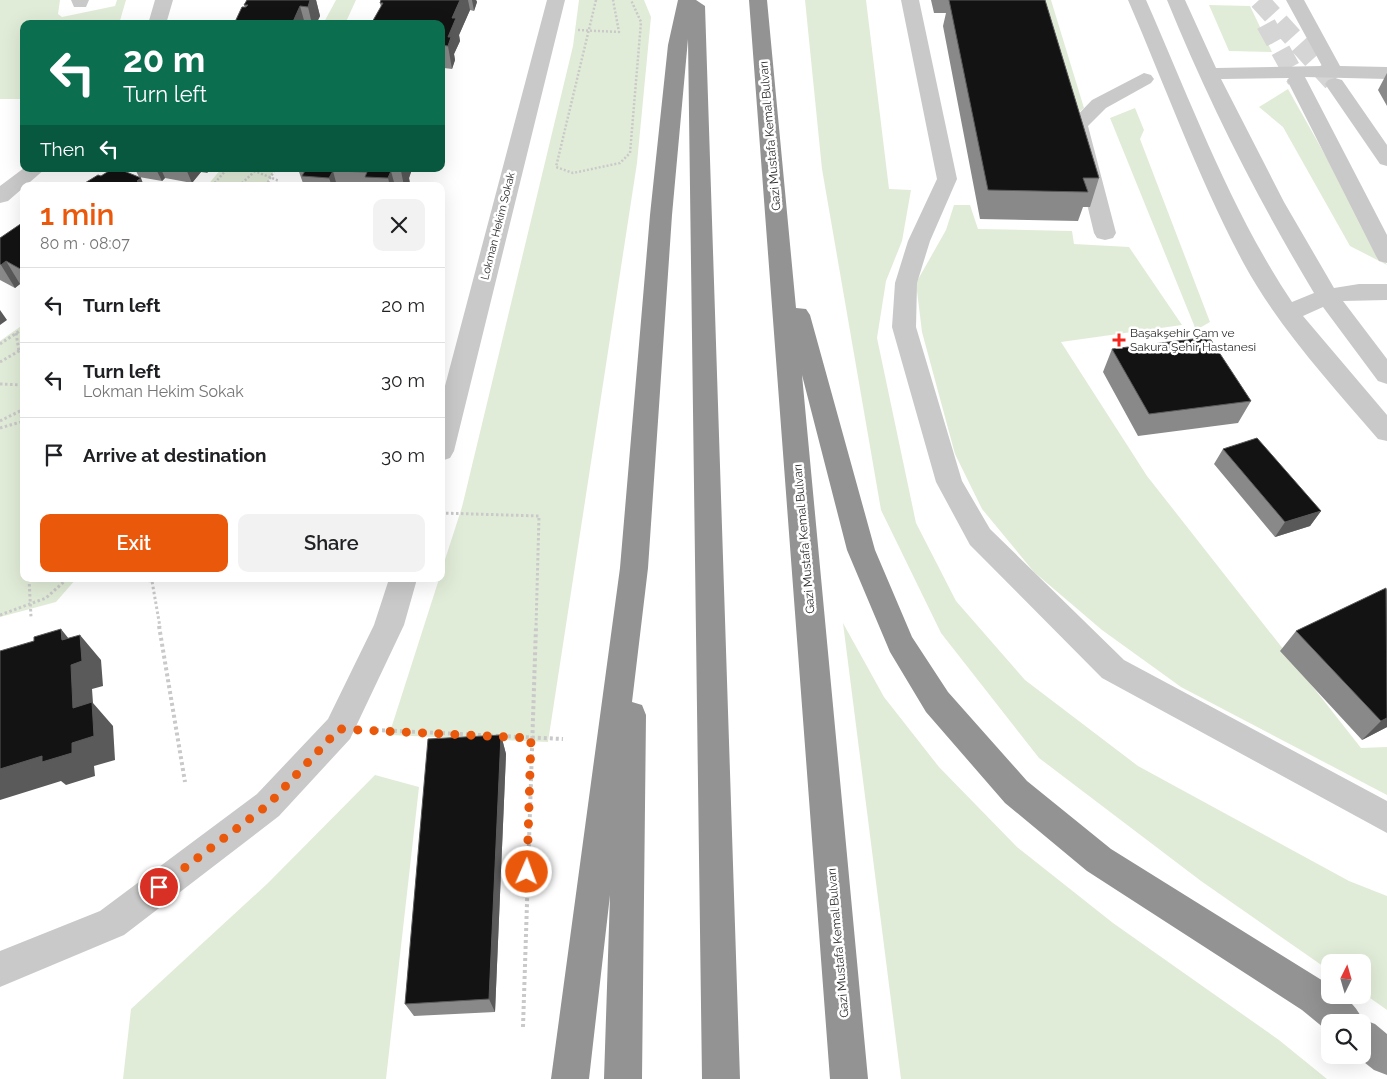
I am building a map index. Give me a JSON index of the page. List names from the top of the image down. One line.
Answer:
{"streets":{"highway":["Gazi Mustafa Kemal Bulvarı"],"street":["Lokman Hekim Sokak"]},"places":{"health":["Başakşehir Çam ve Sakura Şehir Hastanesi"]},"north":"top","page":{"turn":["20 m","Turn left"],"then":"Then","heading":["1 min","80 m · 08:07"],"list":[{"name":"Turn left","value":"20 m"},{"name":"Turn left","note":"Lokman Hekim Sokak","value":"30 m"},{"name":"Arrive at destination","value":"30 m"}],"buttons":["Exit","Share"]}}
